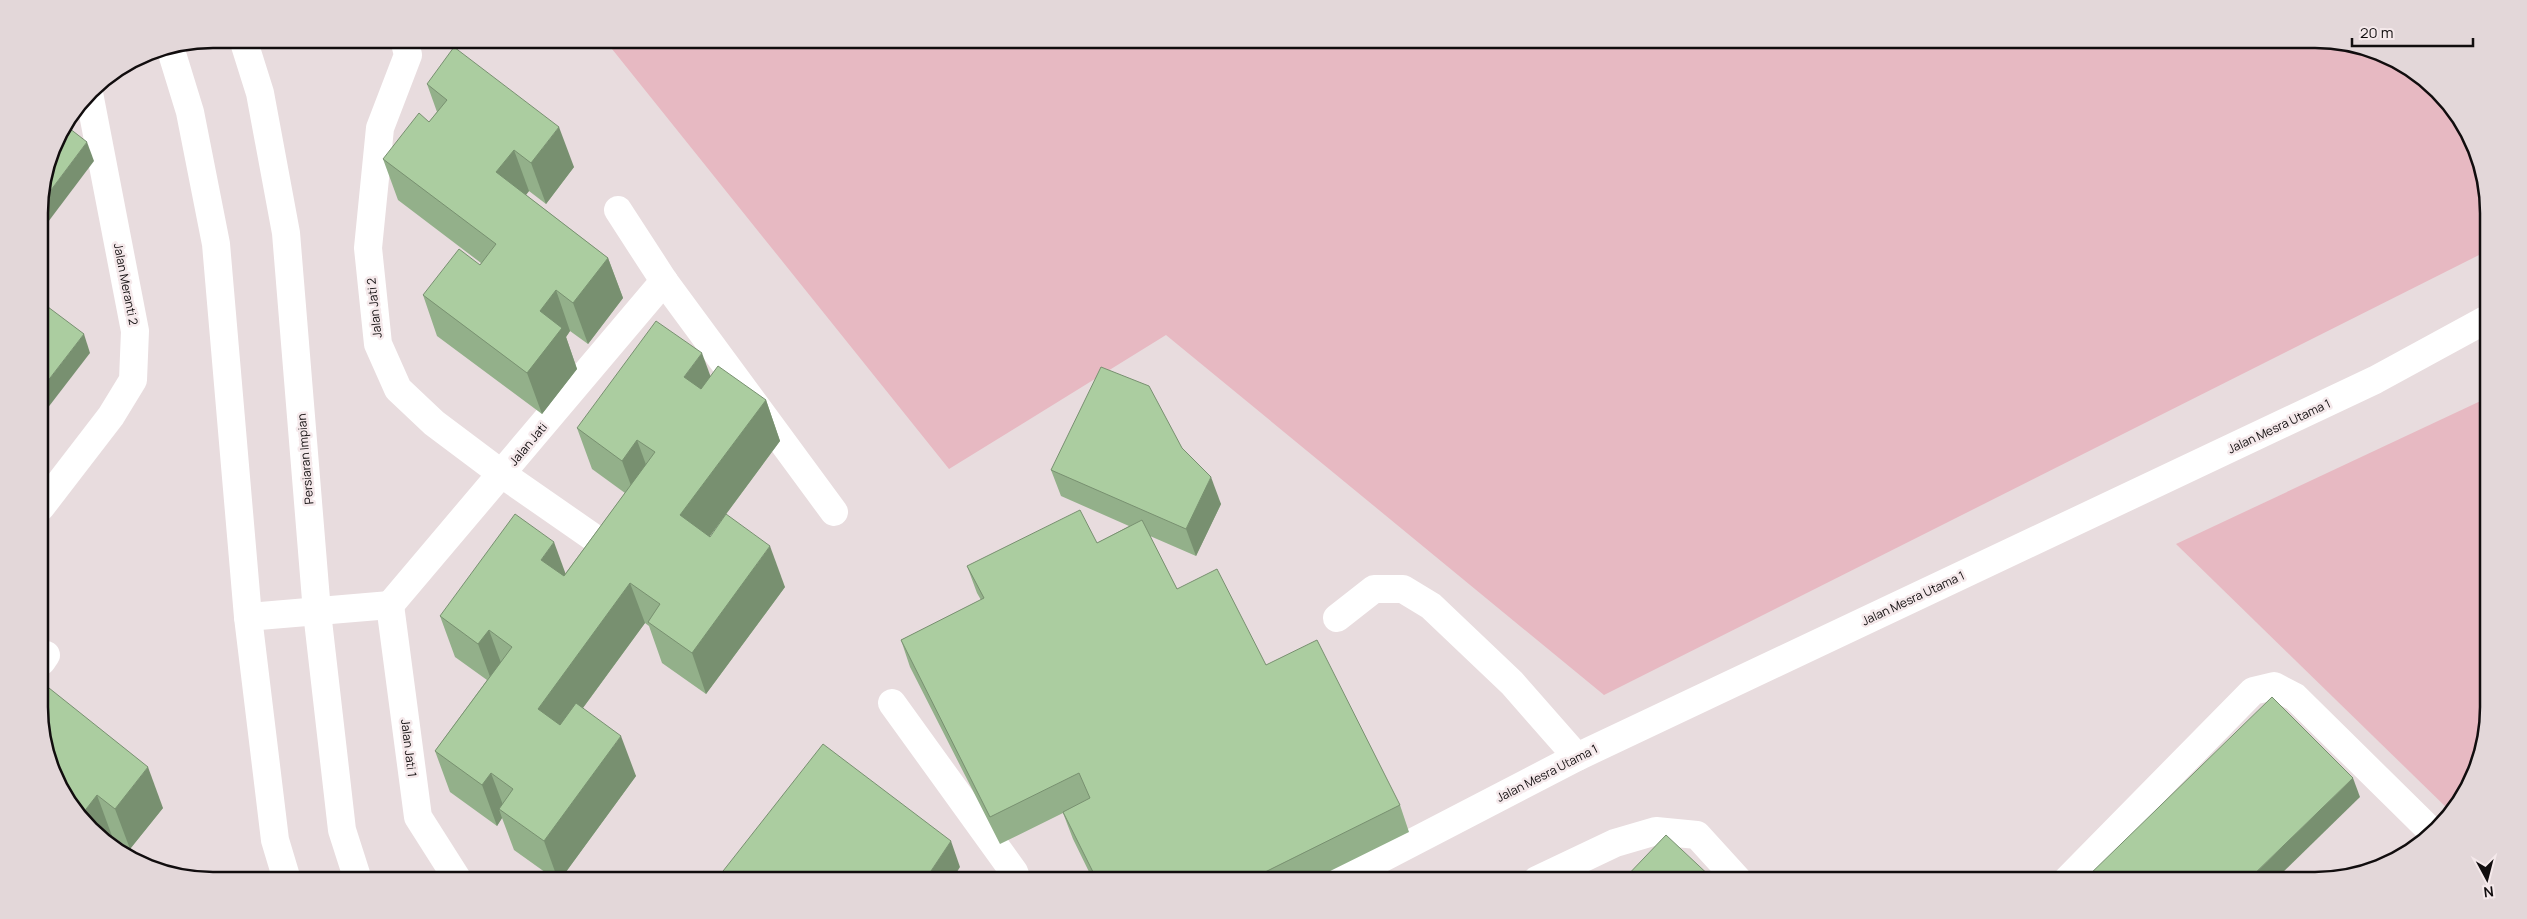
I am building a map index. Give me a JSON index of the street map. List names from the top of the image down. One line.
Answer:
{"streets":{"street":["Jalan Meranti 2","Jalan Jati 2","Jalan Mesra Utama 1","Jalan Jati","Persiaran Impian","Jalan Jati 1"]},"crossings":[["Jalan Jati 2","Jalan Jati"],["Jalan Jati","Jalan Jati 1"]],"scale_bar":"20 m","north":"bottom"}
